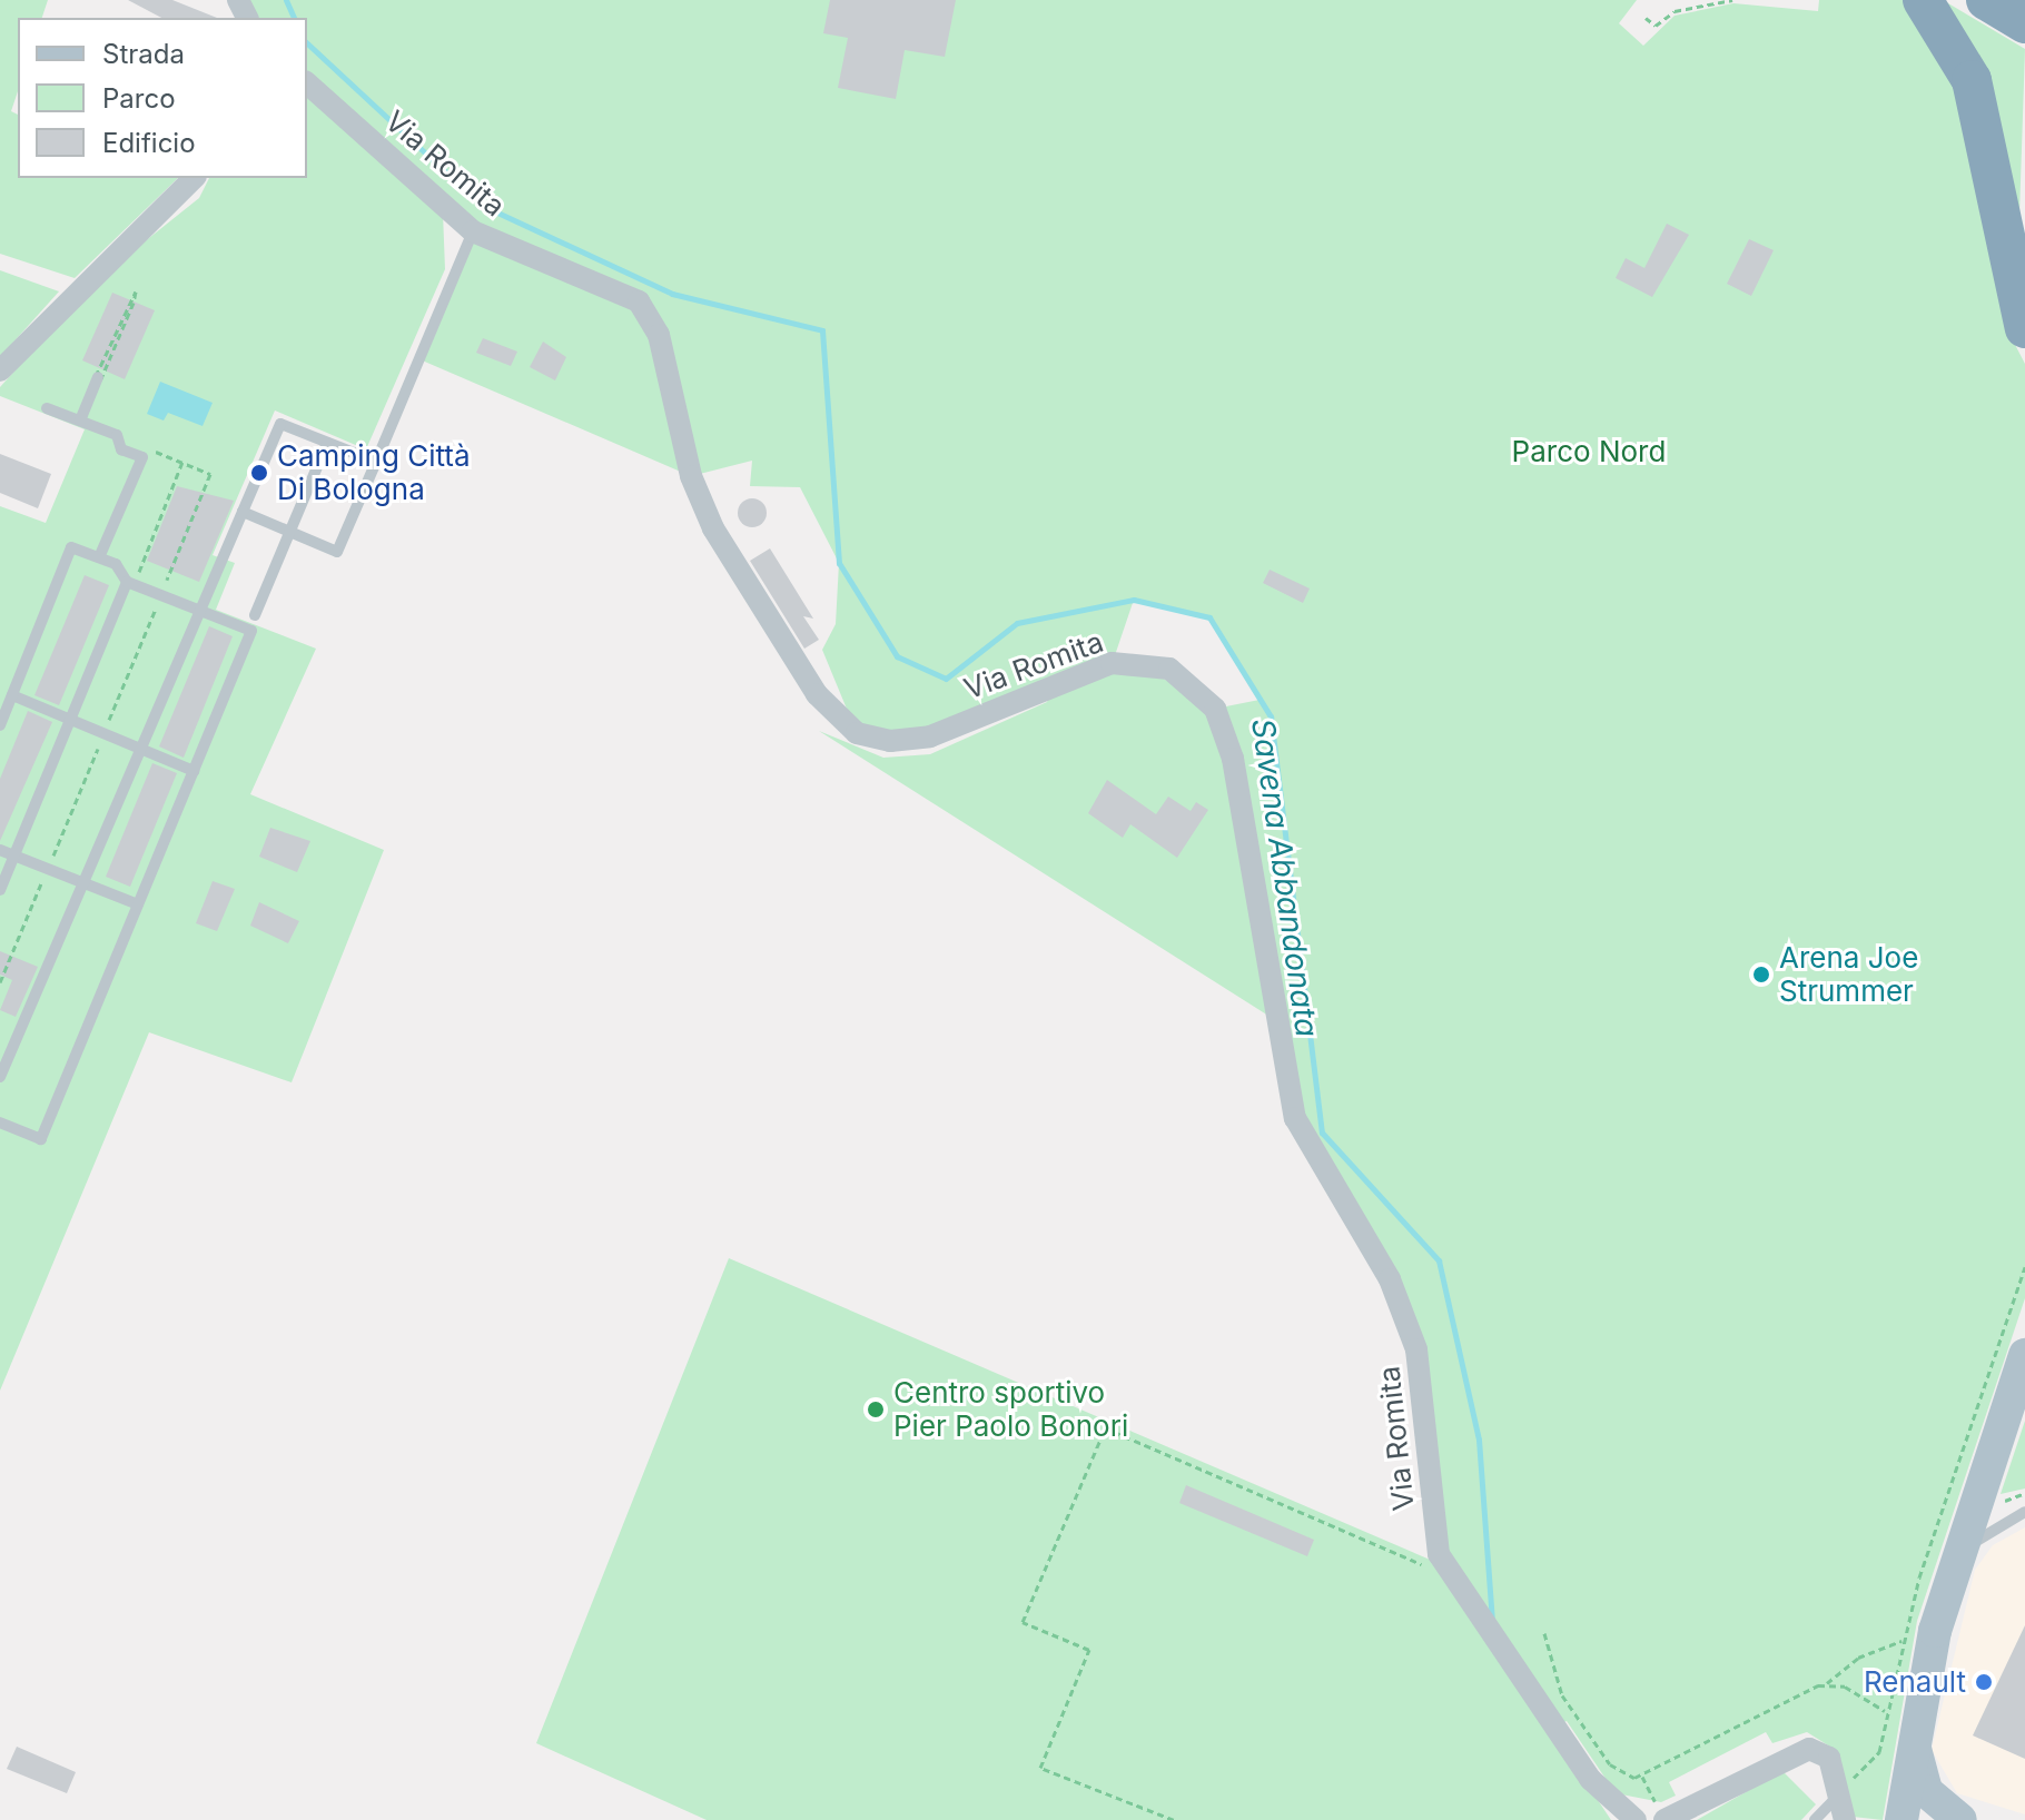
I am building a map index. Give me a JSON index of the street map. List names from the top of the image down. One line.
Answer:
{"streets":{"street":["Via Romita"]},"water":["Savena Abbandonata"],"parks":["Parco Nord"],"places":["Camping Città Di Bologna","Arena Joe Strummer","Centro sportivo Pier Paolo Bonori","Renault"],"legend":["Strada","Parco","Edificio"]}
